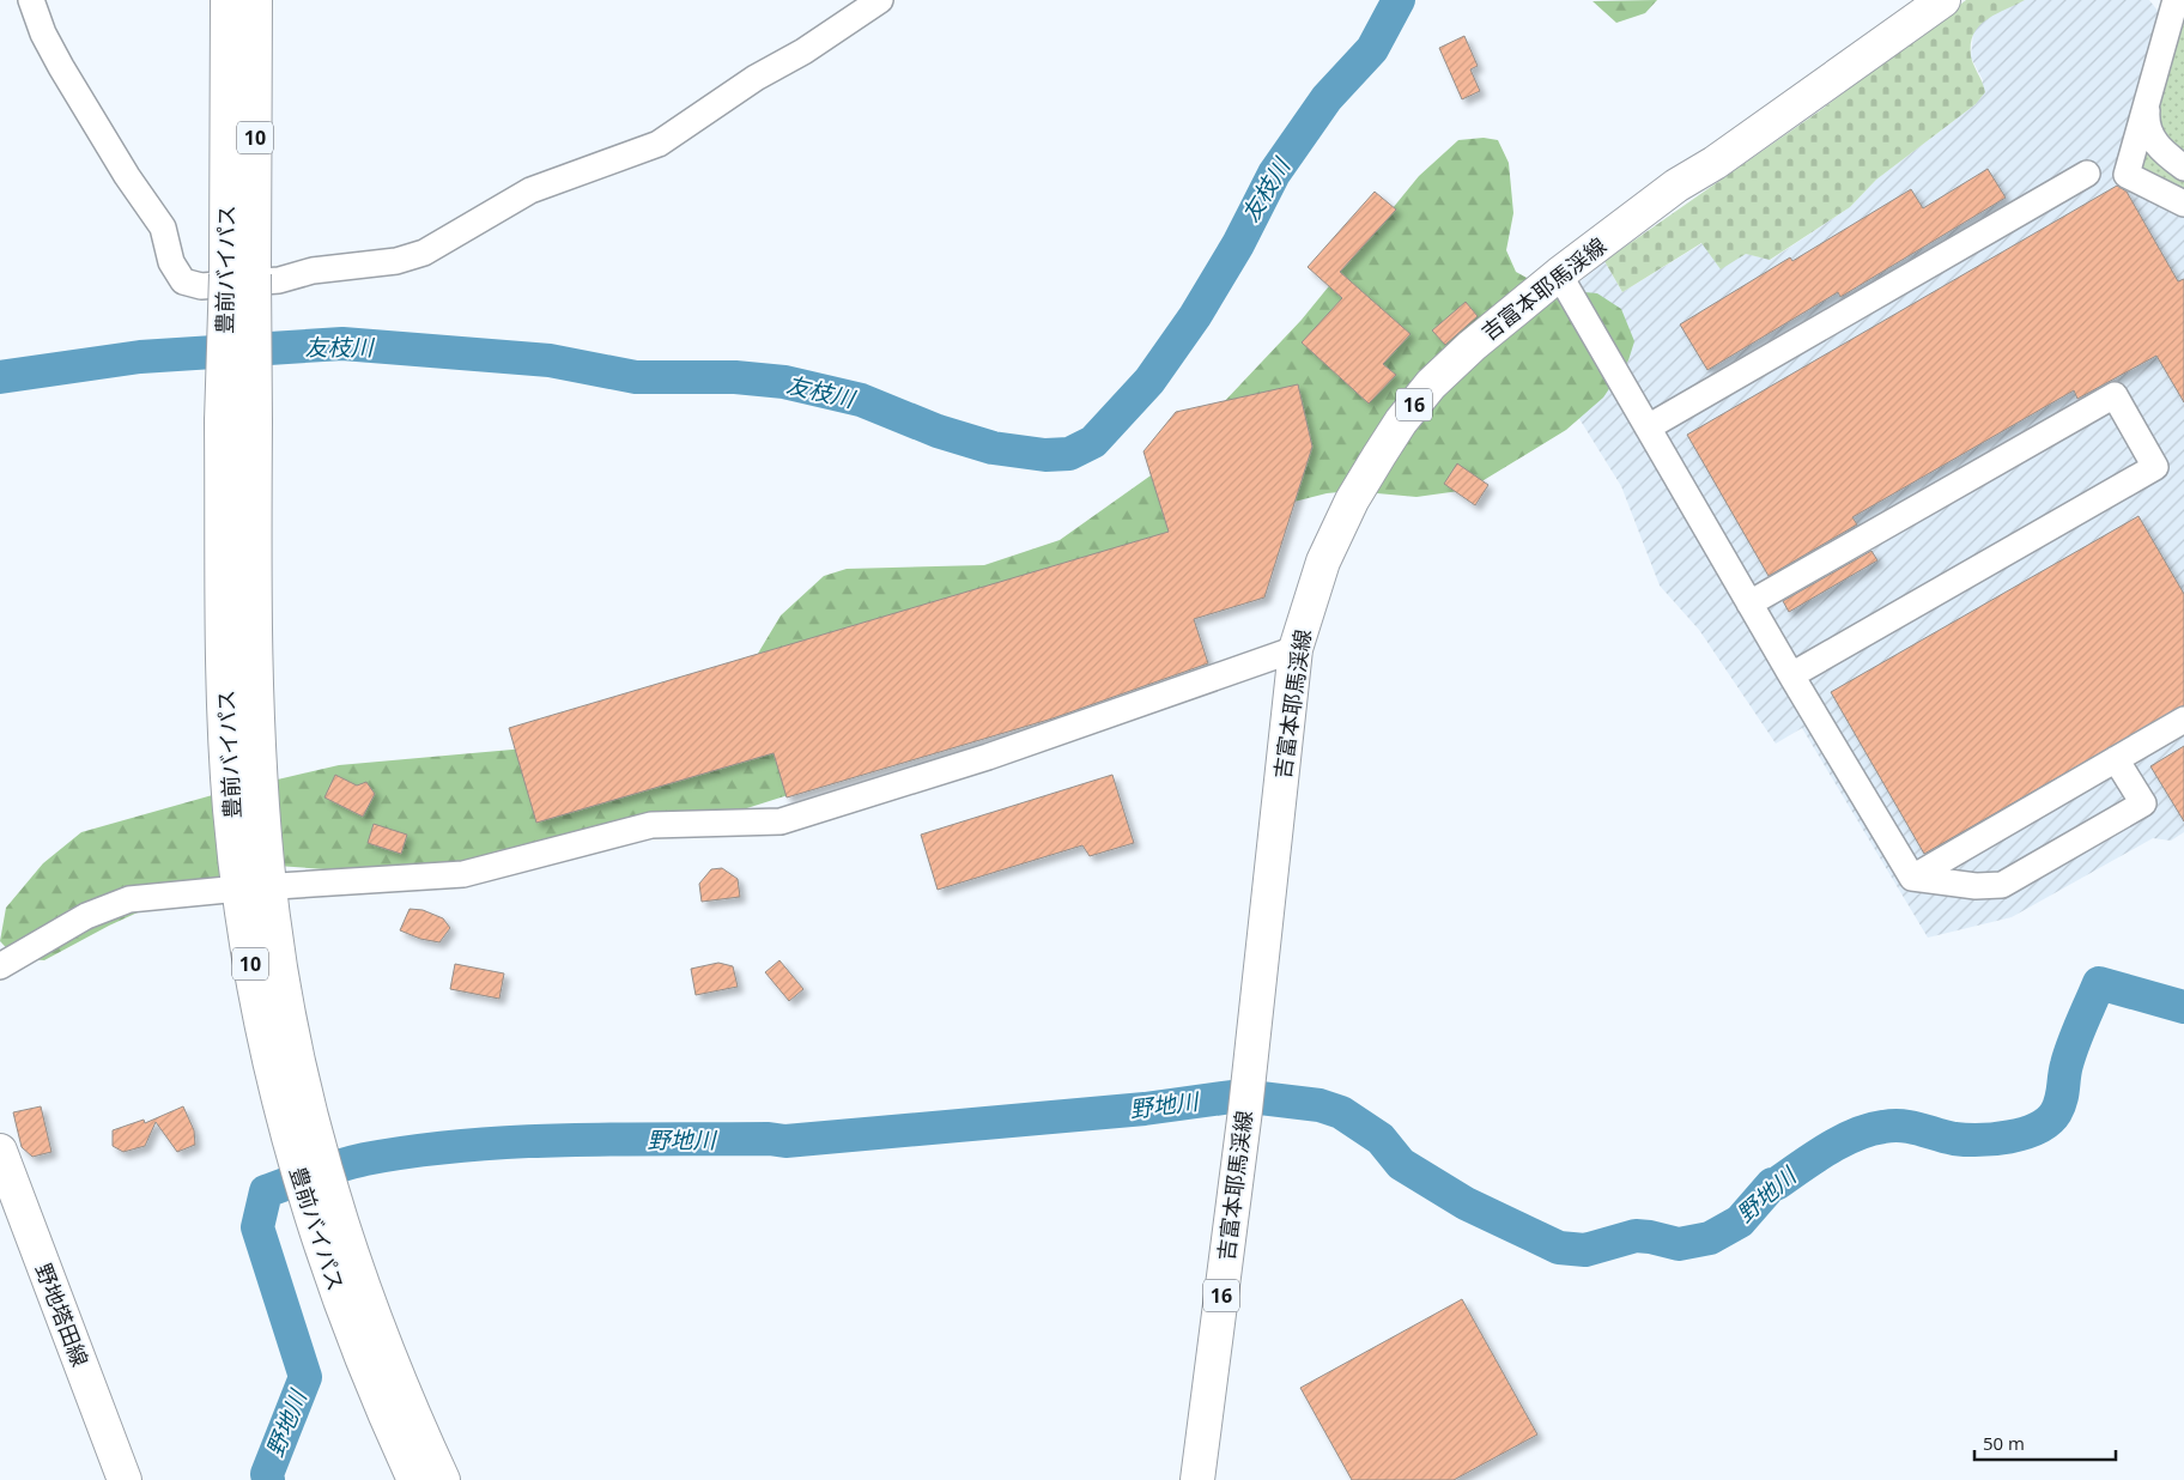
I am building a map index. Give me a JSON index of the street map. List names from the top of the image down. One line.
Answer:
{"streets":{"main road":["10","豊前バイパス","吉富本耶馬渓線","16","野地塔田線"]},"water":["友枝川","野地川"],"scale_bar":"50 m"}
